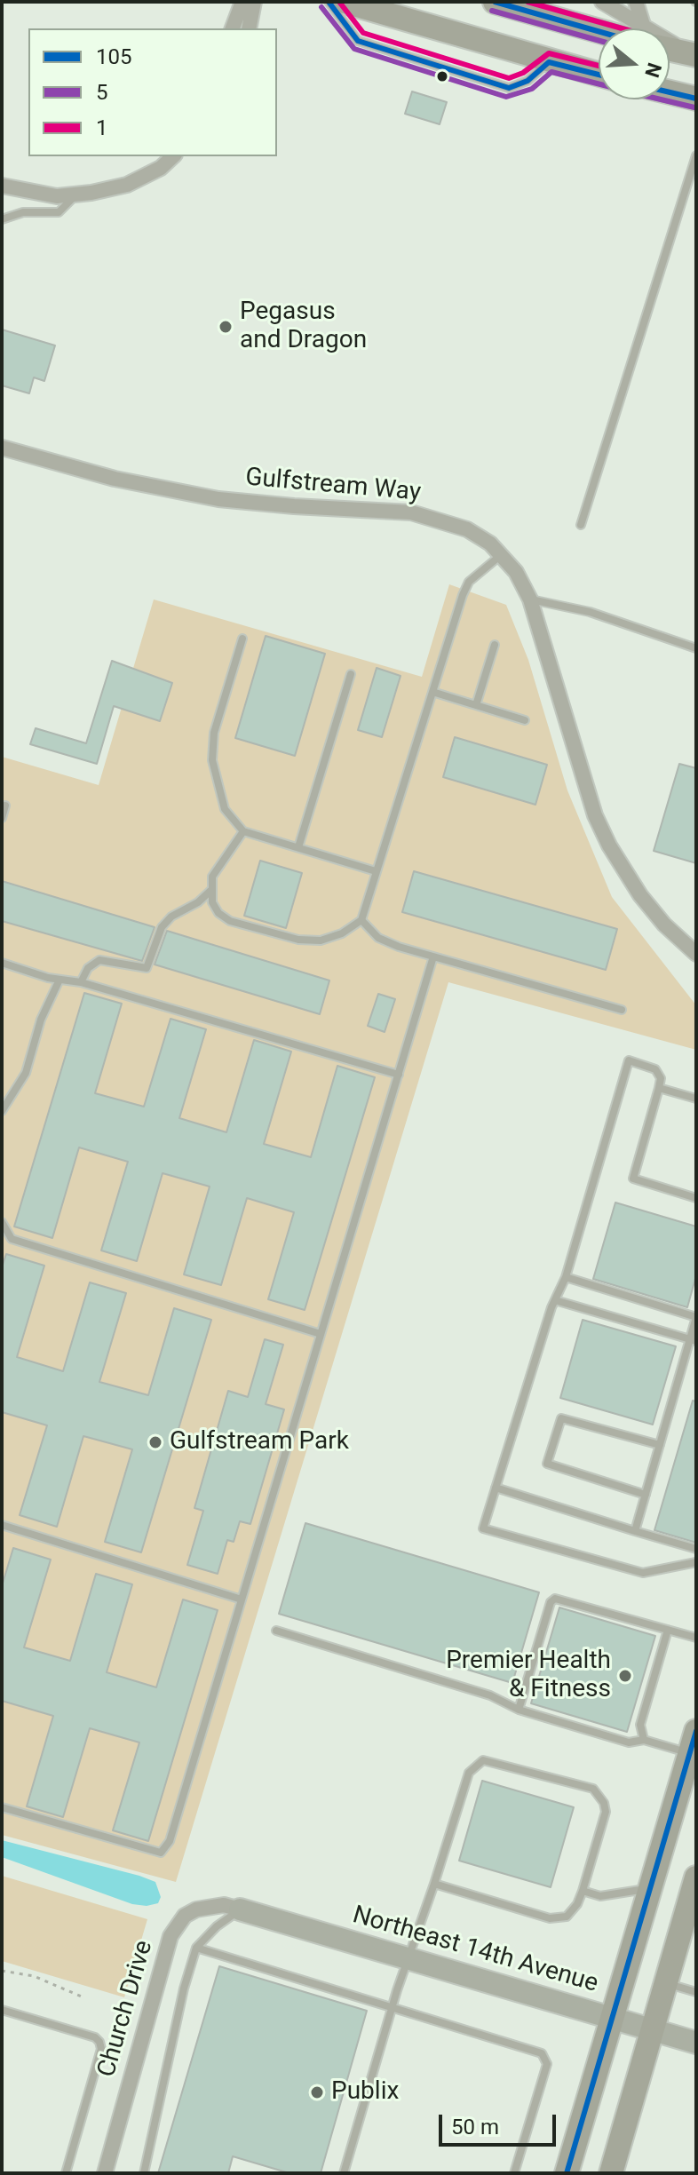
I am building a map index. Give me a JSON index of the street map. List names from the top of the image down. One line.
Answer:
{"streets":{"street":["Gulfstream Way","Northeast 14th Avenue","Church Drive"]},"crossings":[["Northeast 14th Avenue","Church Drive"]],"places":["Pegasus and Dragon","Gulfstream Park","Premier Health & Fitness","Publix"],"lines":["transit line 105","transit line 1","transit line 5"],"legend":["105","5","1"],"scale_bar":"50 m","north":"right"}
